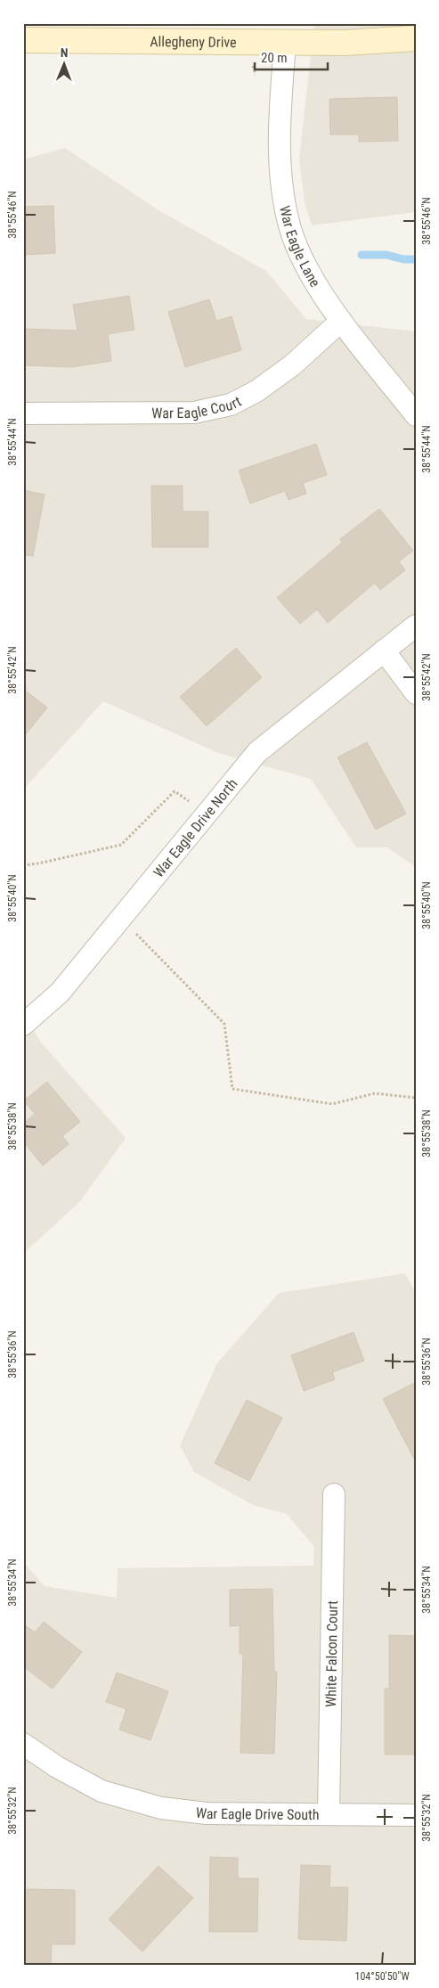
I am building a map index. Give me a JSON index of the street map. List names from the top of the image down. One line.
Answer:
{"streets":{"street":["Allegheny Drive","War Eagle Lane","War Eagle Court","War Eagle Drive North","White Falcon Court","War Eagle Drive South"]},"crossings":[["Allegheny Drive","War Eagle Lane"],["War Eagle Lane","War Eagle Court"],["White Falcon Court","War Eagle Drive South"]],"scale_bar":"20 m","north":"top","coordinates":["38°55'46\"N","38°55'44\"N","38°55'42\"N","38°55'40\"N","38°55'38\"N","38°55'36\"N","38°55'34\"N","38°55'32\"N","104°50'50\"W"]}
